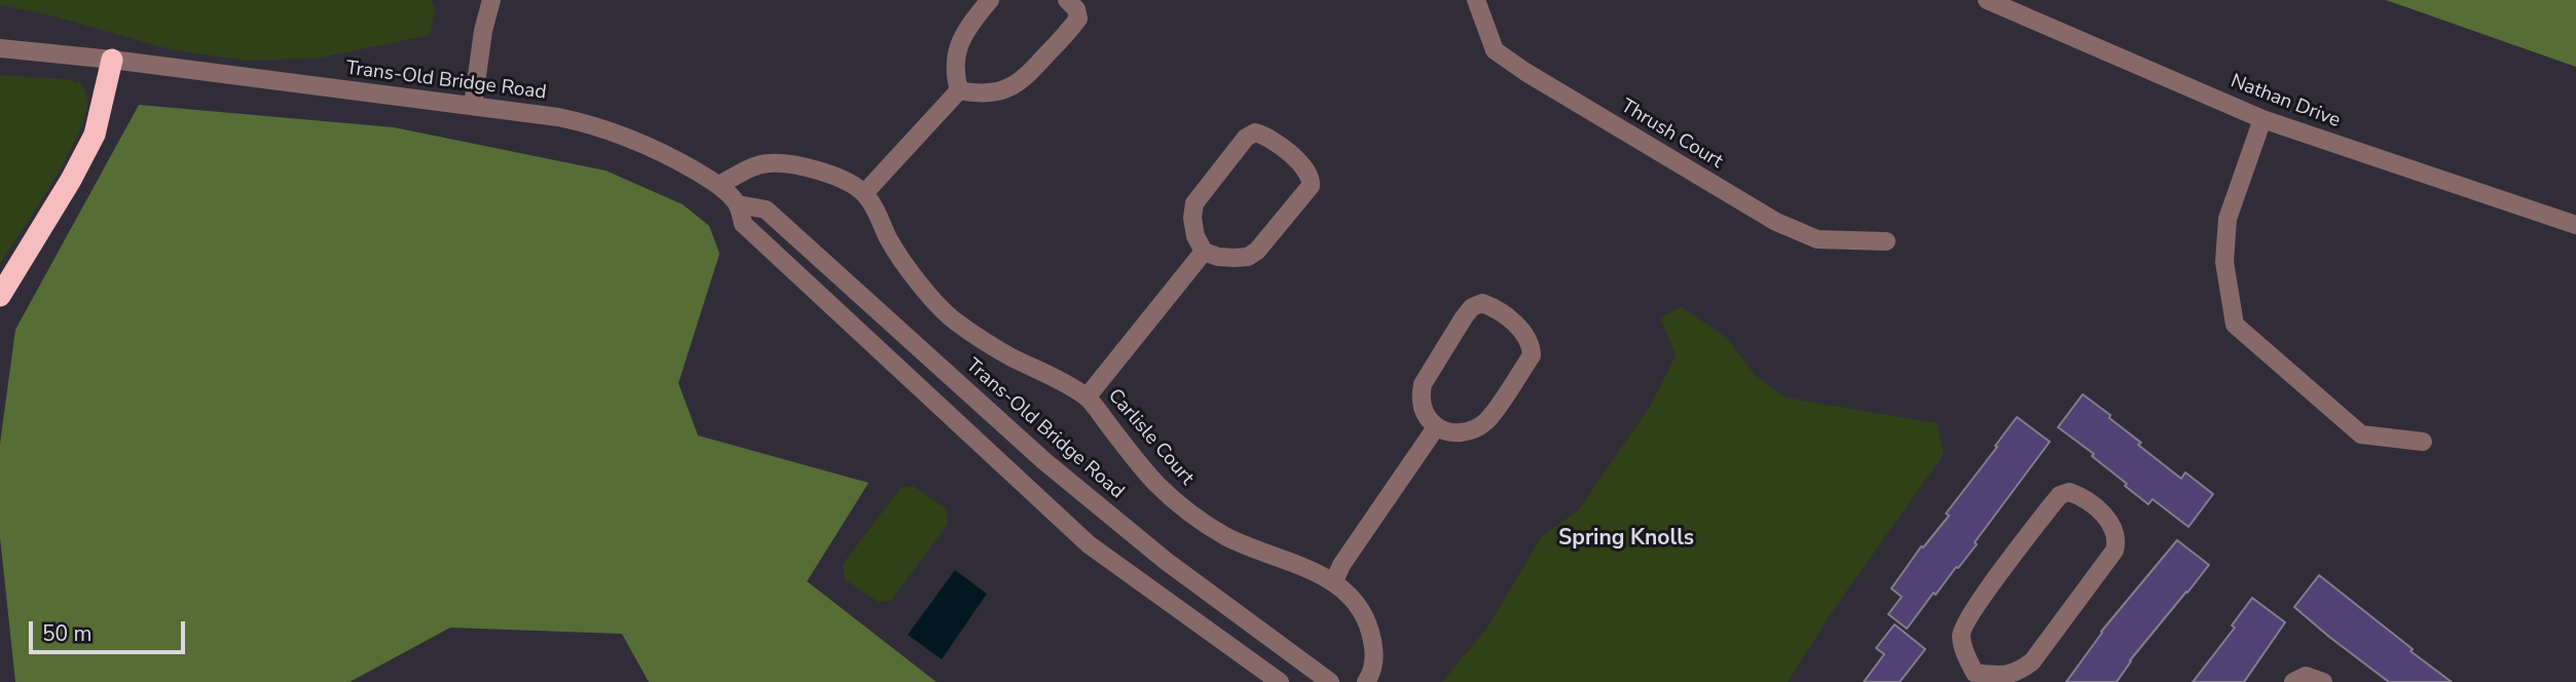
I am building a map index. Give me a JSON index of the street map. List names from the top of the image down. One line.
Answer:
{"streets":{"street":["Trans-Old Bridge Road","Nathan Drive","Thrush Court","Carlisle Court"]},"districts":["Spring Knolls"],"scale_bar":"50 m"}
